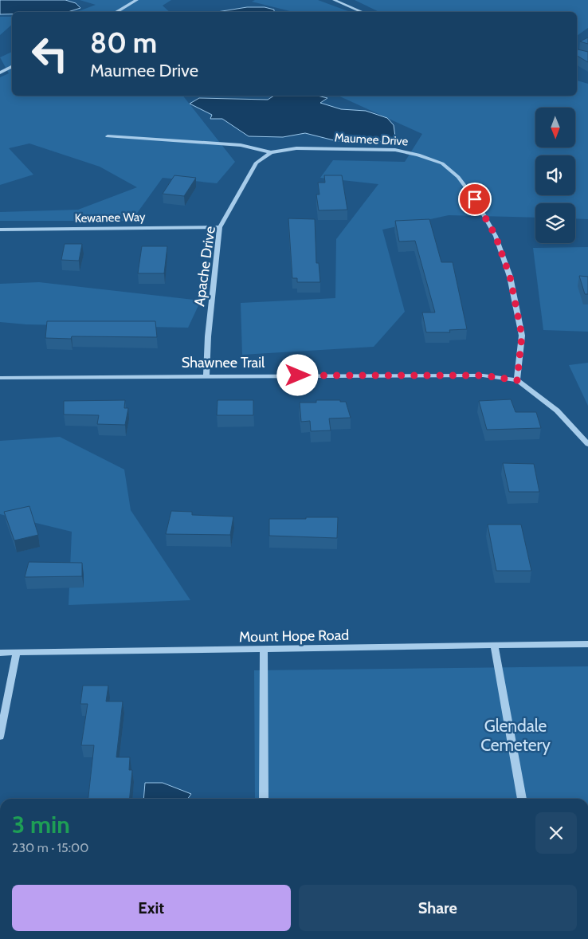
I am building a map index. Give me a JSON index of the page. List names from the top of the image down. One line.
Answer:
{"streets":{"street":["Maumee Drive","Kewanee Way","Apache Drive","Shawnee Trail","Mount Hope Road"]},"crossings":[["Maumee Drive","Apache Drive"],["Maumee Drive","Shawnee Trail"],["Kewanee Way","Apache Drive"],["Apache Drive","Shawnee Trail"]],"parks":["Glendale Cemetery"],"north":"bottom","page":{"turn":["80 m","Maumee Drive"],"heading":["3 min","230 m · 15:00"],"buttons":["Exit","Share"]}}
